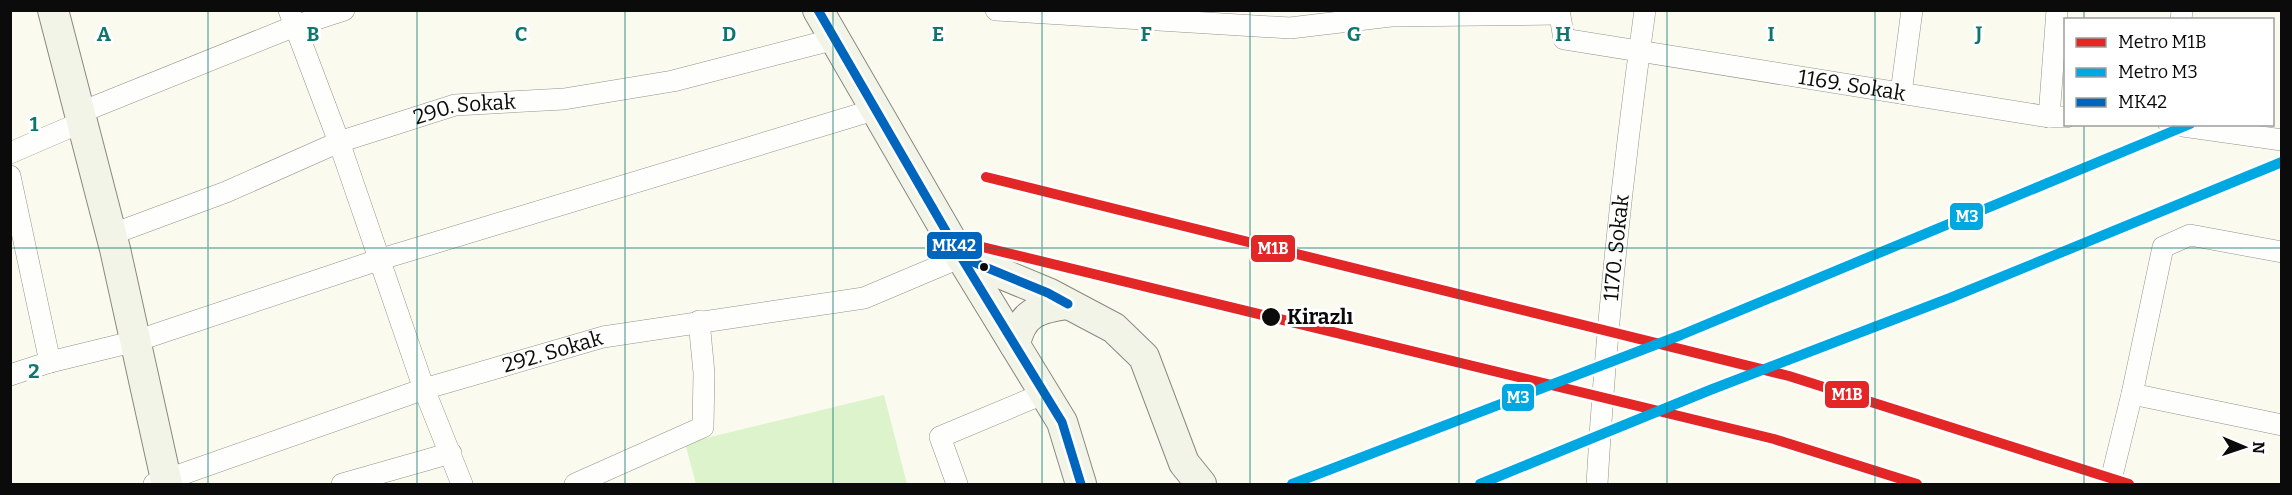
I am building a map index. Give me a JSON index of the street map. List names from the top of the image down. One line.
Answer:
{"streets":{"street":["1169. Sokak","290. Sokak","1170. Sokak","292. Sokak"]},"crossings":[["1169. Sokak","1170. Sokak"]],"places":["Kirazlı"],"lines":["transit line MK42","metro line M3","metro line M1B"],"legend":["Metro M1B","Metro M3","MK42"],"north":"right","grid":{"columns":["A","B","C","D","E","F","G","H","I","J"],"rows":["1","2"]}}
